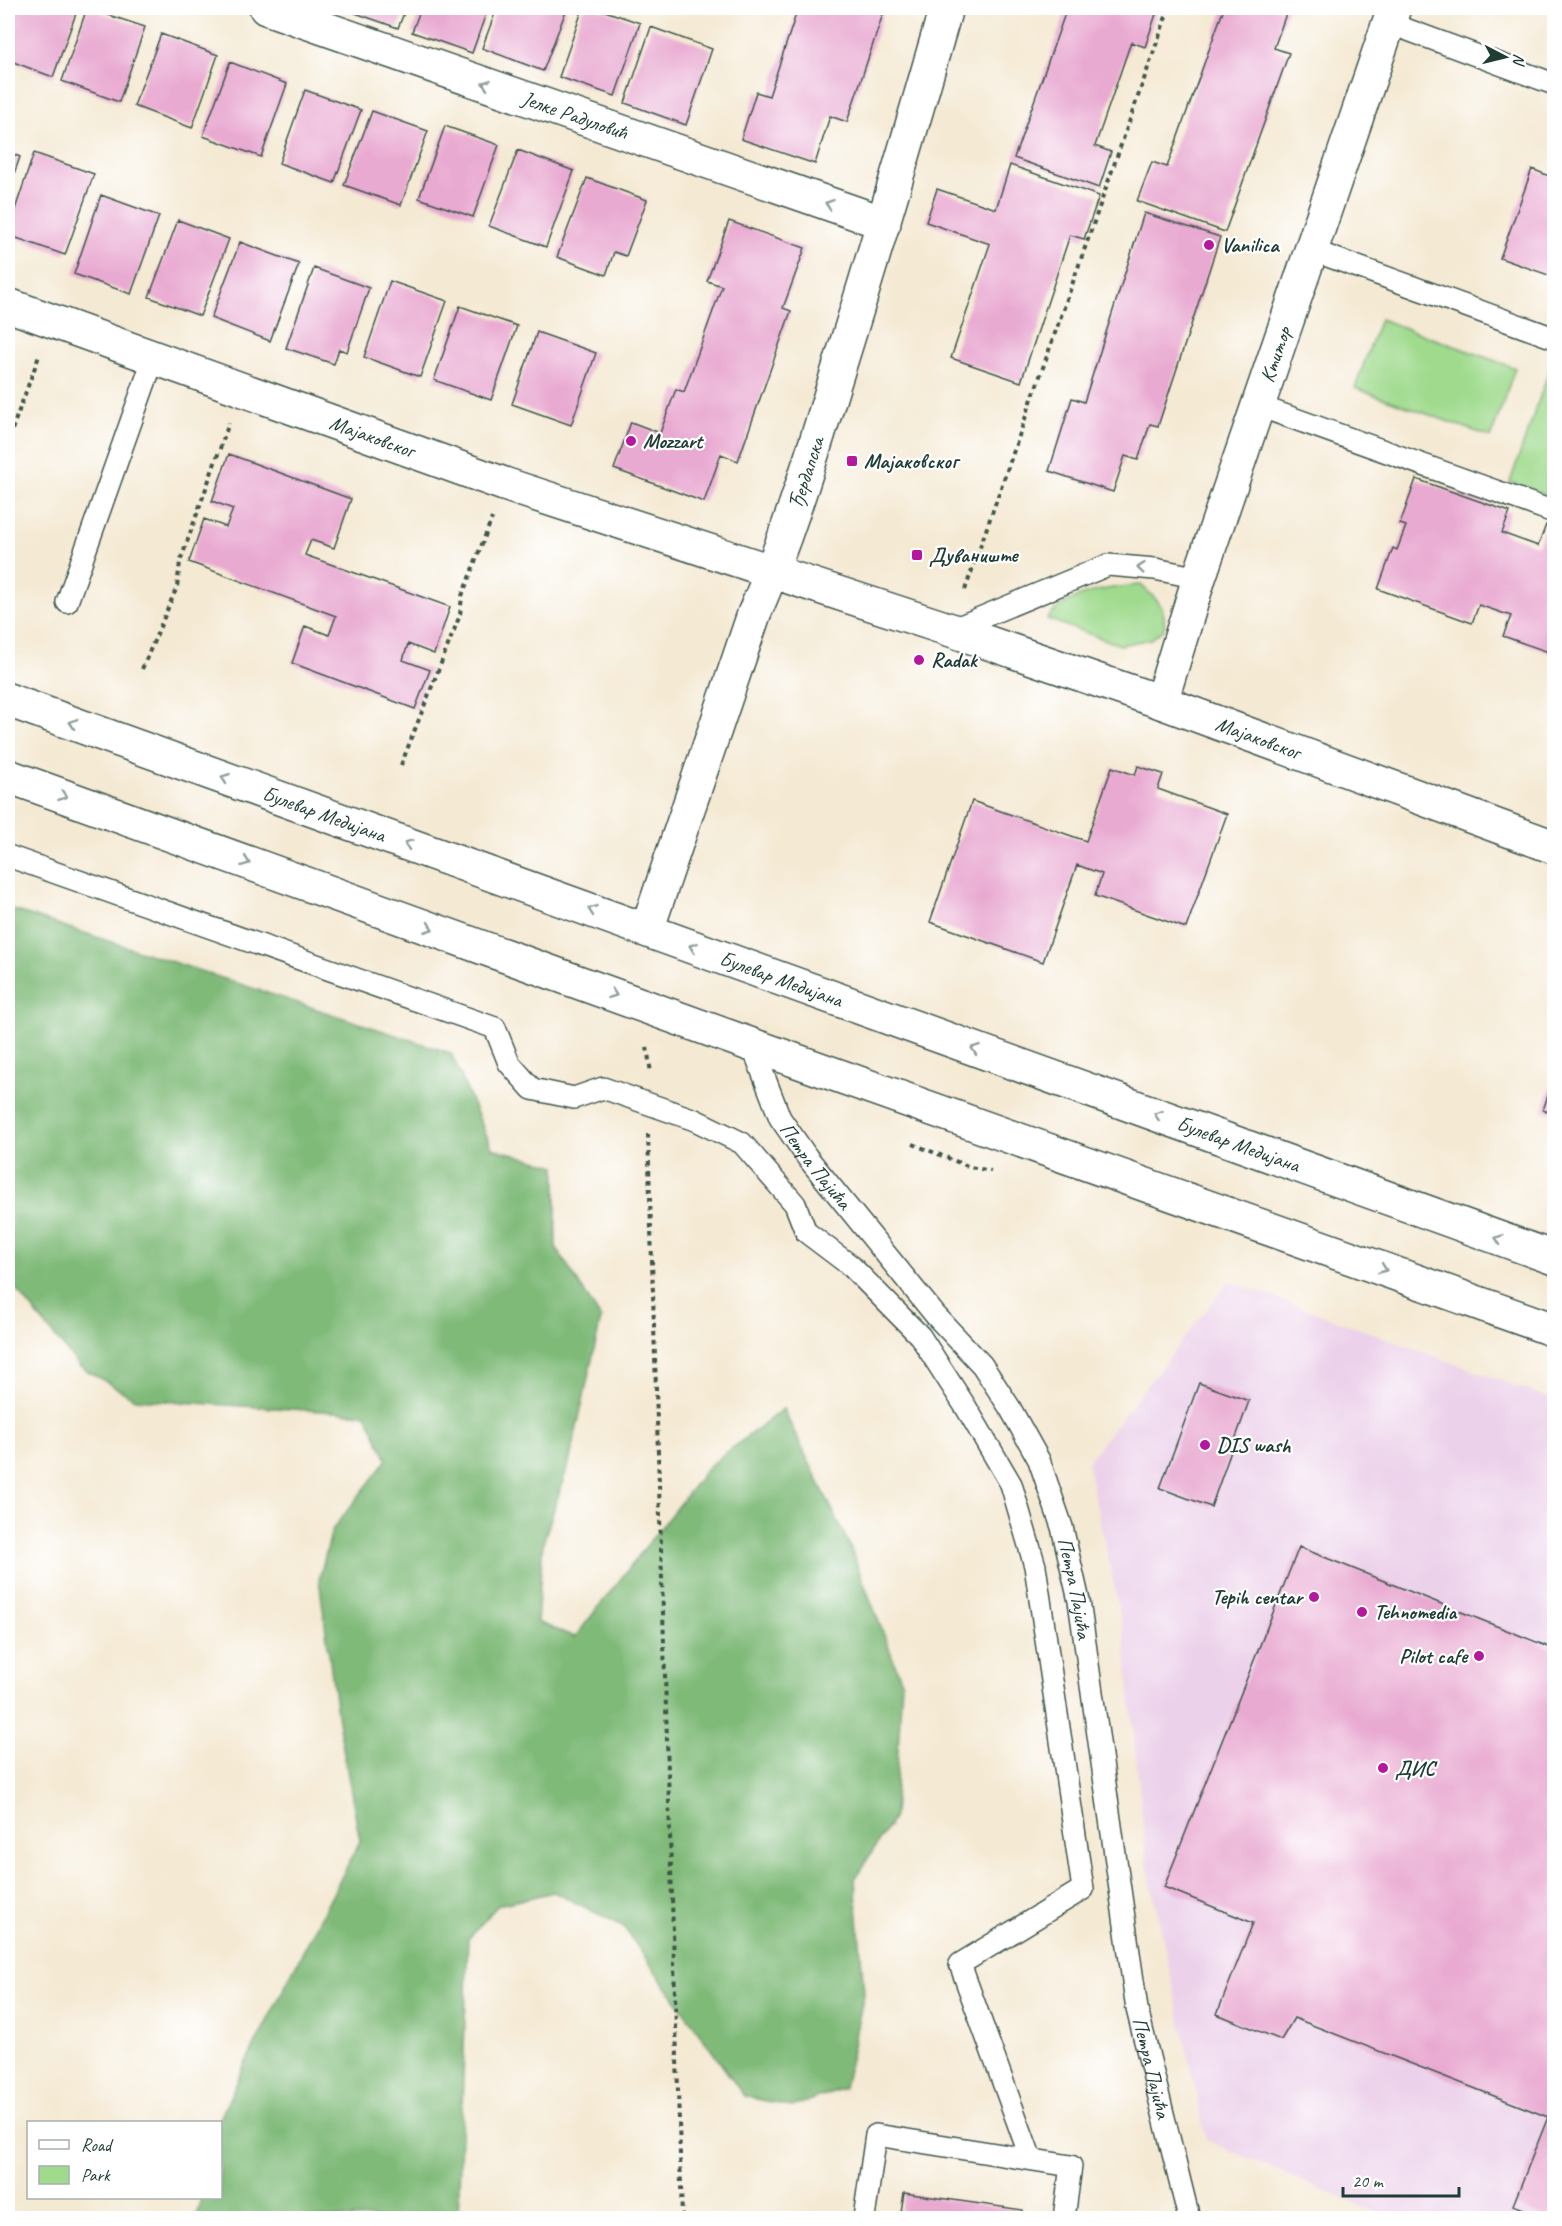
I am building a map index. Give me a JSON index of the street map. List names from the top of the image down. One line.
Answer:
{"streets":{"street":["Јелке Радуловић","Ктитор","Мајаковског","Ђердапска","Булевар Медијана"],"lane":["Петра Пајића"]},"crossings":[["Јелке Радуловић","Ђердапска"],["Ктитор","Мајаковског"],["Мајаковског","Ђердапска"],["Ђердапска","Булевар Медијана"]],"one_way":["Јелке Радуловић"],"places":{"other":["Vanilica","Mozzart","Radak","DIS wash","Tepih centar","Tehnomedia","Pilot cafe","ДИС"],"transit":["Мајаковског","Дуваниште"]},"legend":["Road","Park"],"scale_bar":"20 m","north":"right"}
